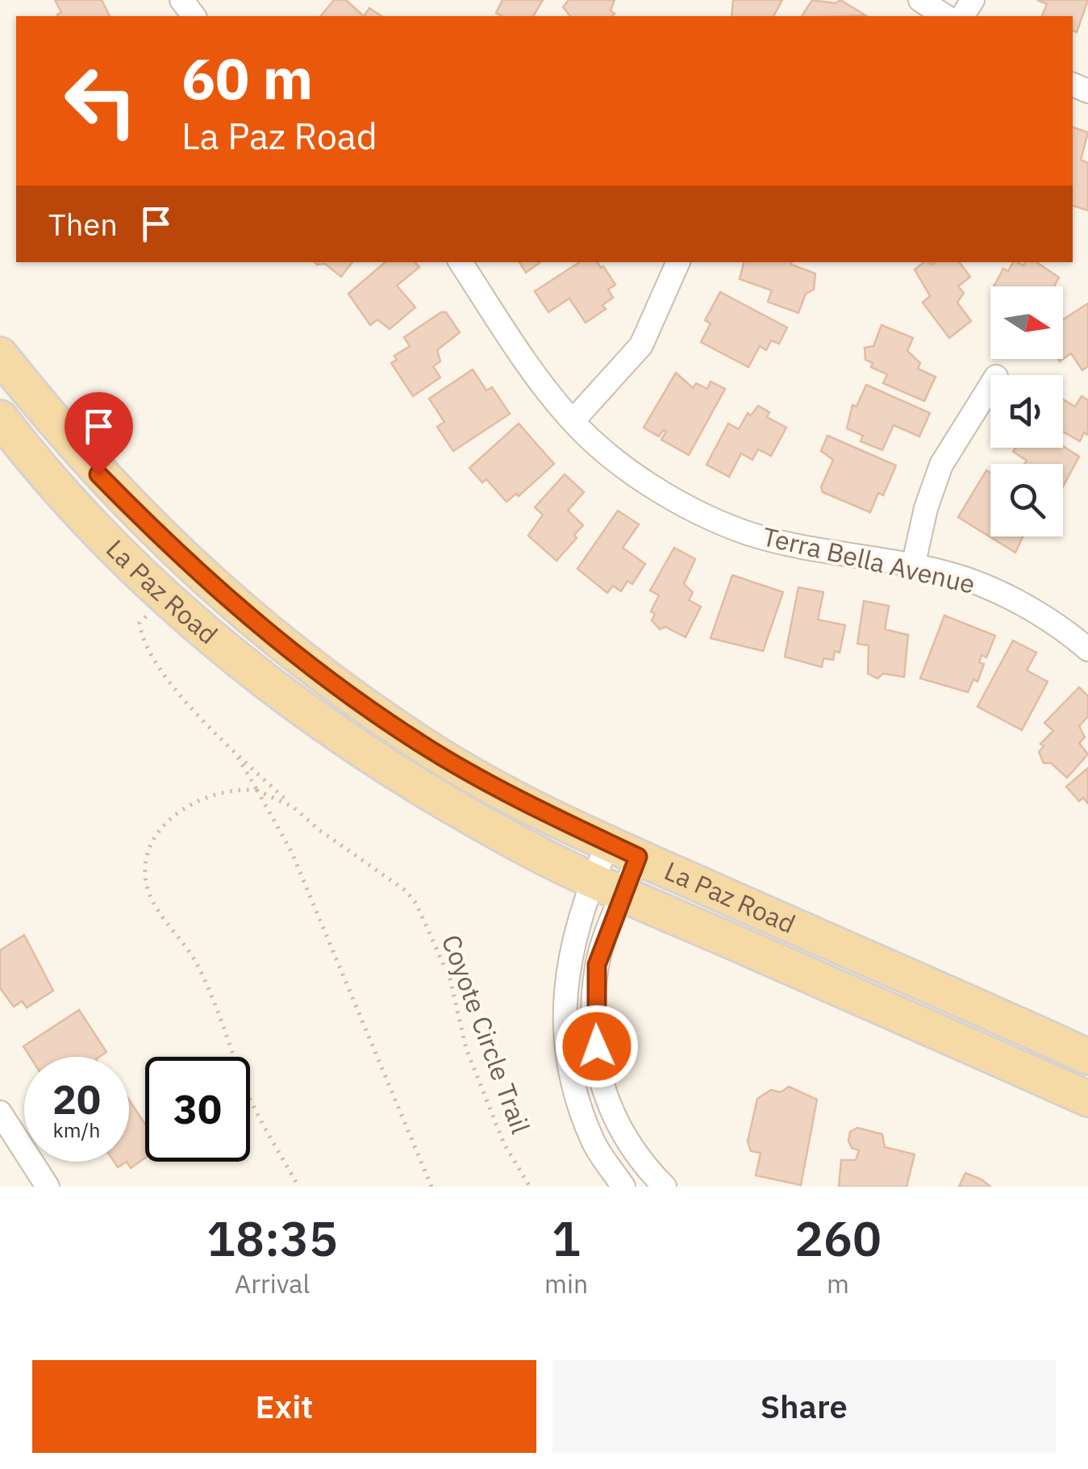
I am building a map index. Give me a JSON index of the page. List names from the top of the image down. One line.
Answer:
{"streets":{"main road":["La Paz Road"],"street":["Terra Bella Avenue"],"path":["Coyote Circle Trail"]},"crossings":[["La Paz Road","Coyote Circle Trail"]],"north":"right","page":{"turn":["60 m","La Paz Road"],"then":"Then","speed":"20 km/h","limit":"30","eta":["18:35","Arrival","1","min","260","m"],"buttons":["Exit","Share"]}}
